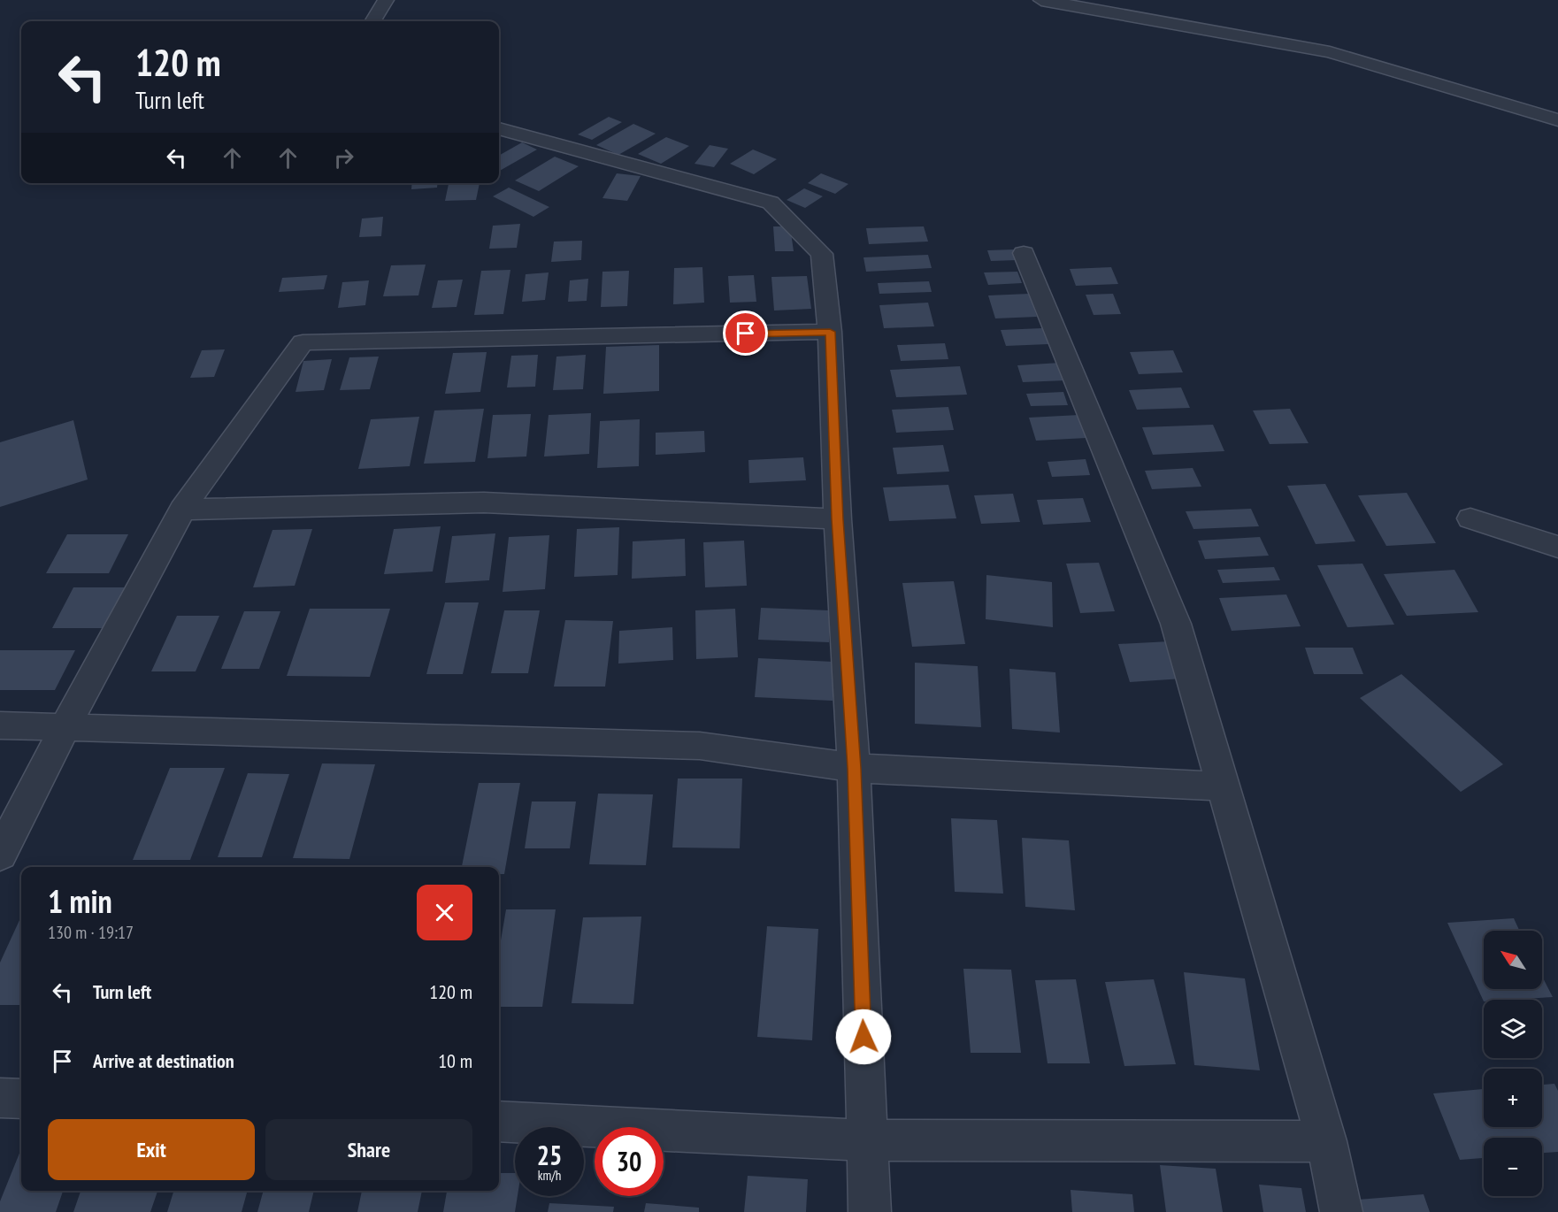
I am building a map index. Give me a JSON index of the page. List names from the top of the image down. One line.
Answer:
{"north":"top left","page":{"turn":["120 m","Turn left"],"heading":["1 min","130 m · 19:17"],"map_buttons":["+","−"],"list":[{"name":"Turn left","value":"120 m"},{"name":"Arrive at destination","value":"10 m"}],"buttons":["Exit","Share"],"speed":"25 km/h","limit":"30"}}
